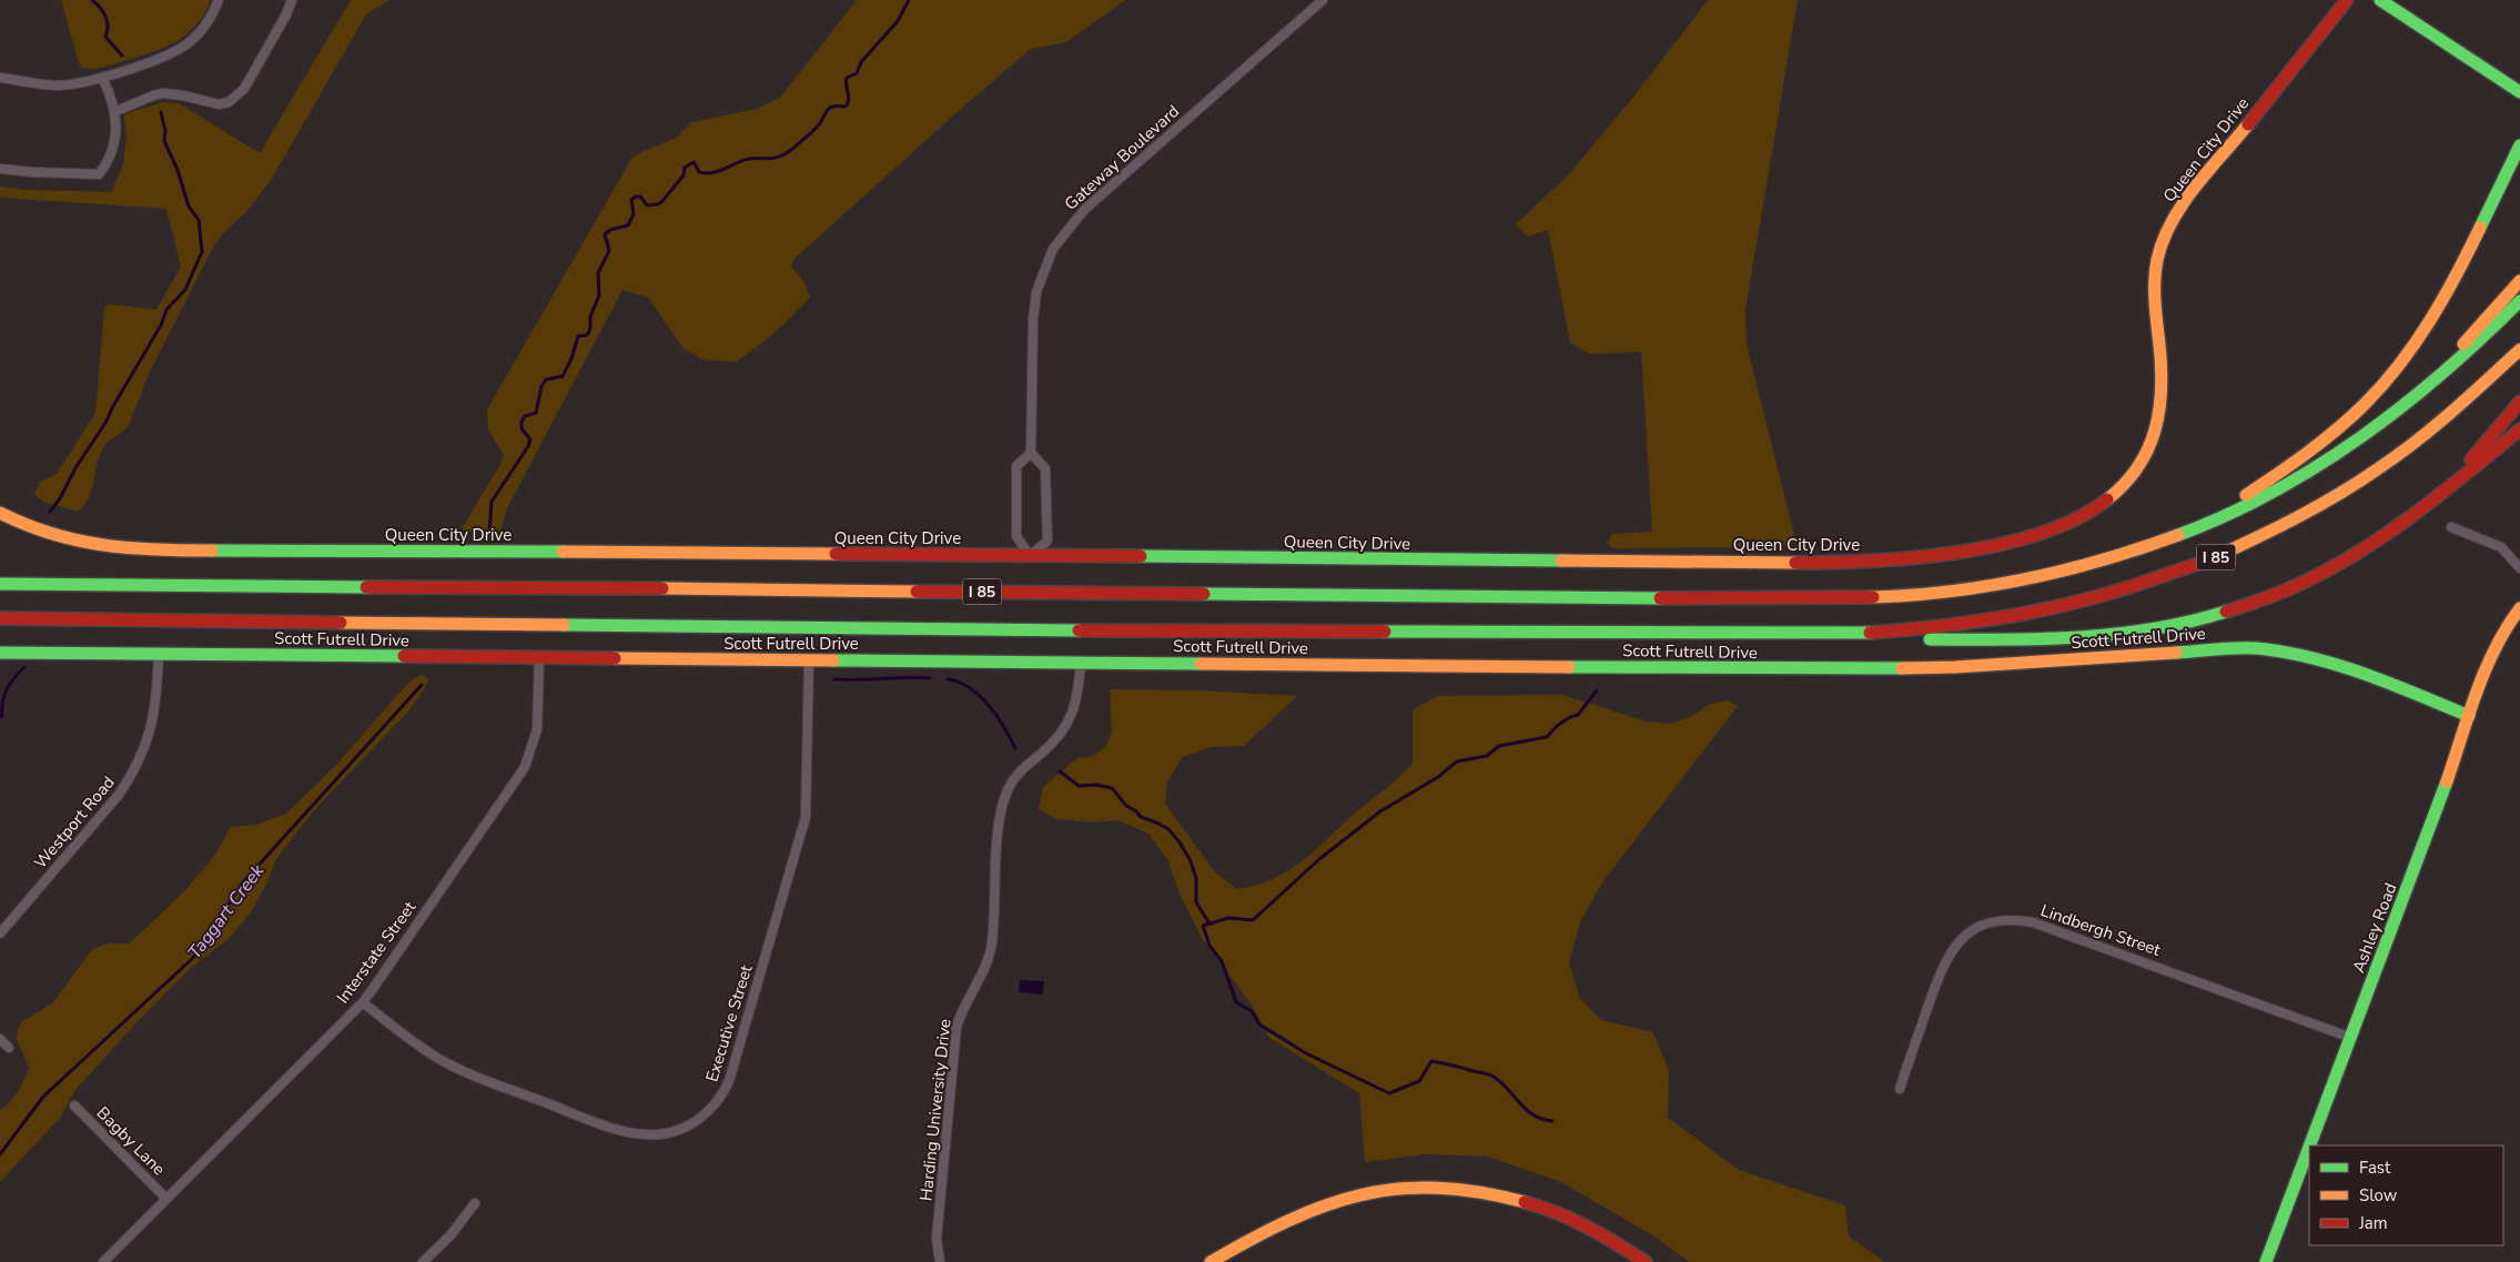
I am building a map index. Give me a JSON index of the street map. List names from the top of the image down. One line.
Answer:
{"streets":{"main road":["Queen City Drive","I 85","Scott Futrell Drive","Ashley Road"],"street":["Gateway Boulevard","Westport Road","Lindbergh Street","Interstate Street","Executive Street","Harding University Drive","Bagby Lane"]},"crossings":[["Scott Futrell Drive","Westport Road"],["Scott Futrell Drive","Ashley Road"],["Scott Futrell Drive","Interstate Street"],["Scott Futrell Drive","Executive Street"],["Scott Futrell Drive","Harding University Drive"],["Ashley Road","Lindbergh Street"],["Interstate Street","Executive Street"],["Interstate Street","Bagby Lane"]],"water":["Taggart Creek"],"legend":["Fast","Slow","Jam"]}
